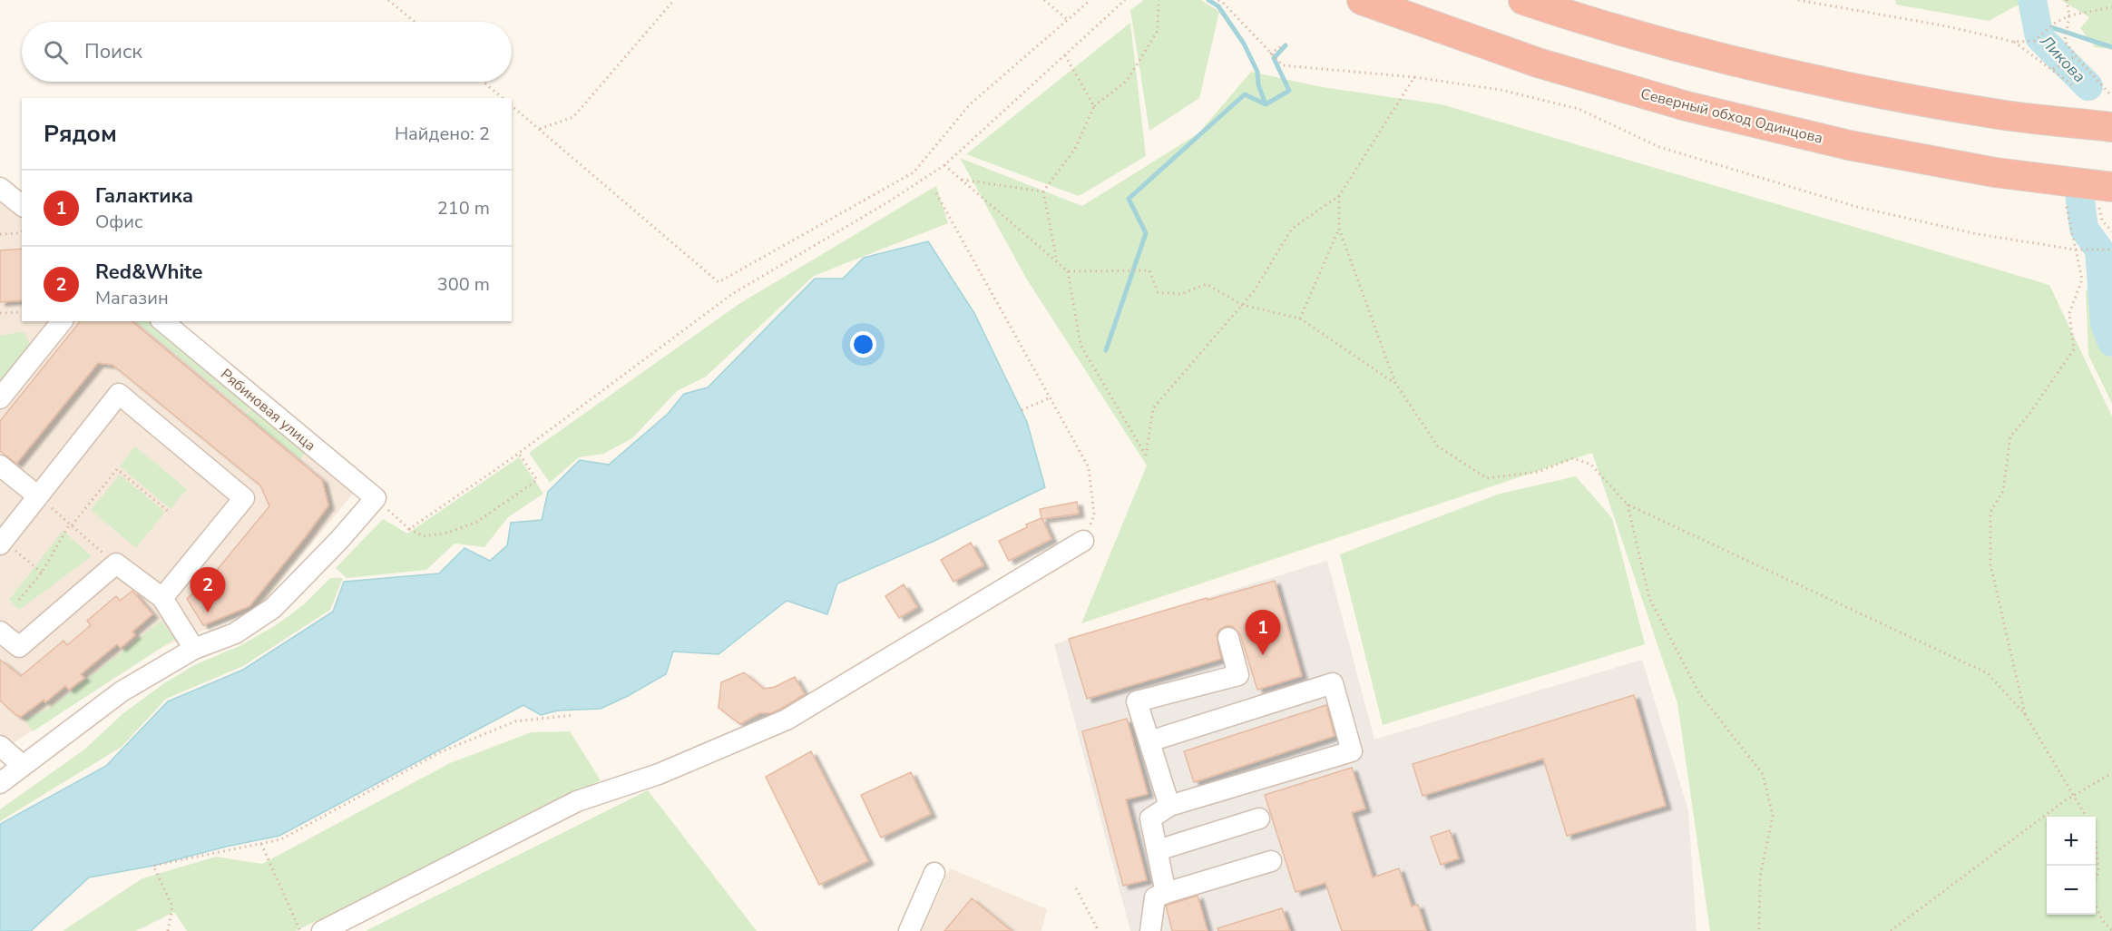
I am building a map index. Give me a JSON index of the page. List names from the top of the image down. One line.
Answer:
{"streets":{"highway":["Северный обход Одинцова"],"street":["Рябиновая улица"]},"water":["Ликова"],"page":{"search":"Поиск","heading":["Рядом","Найдено: 2"],"list":[{"mark":"1","name":"Галактика","note":"Офис","value":"210 m"},{"mark":"2","name":"Red&White","note":"Магазин","value":"300 m"}],"pins":["2","1"],"map_buttons":["+","−"]}}
